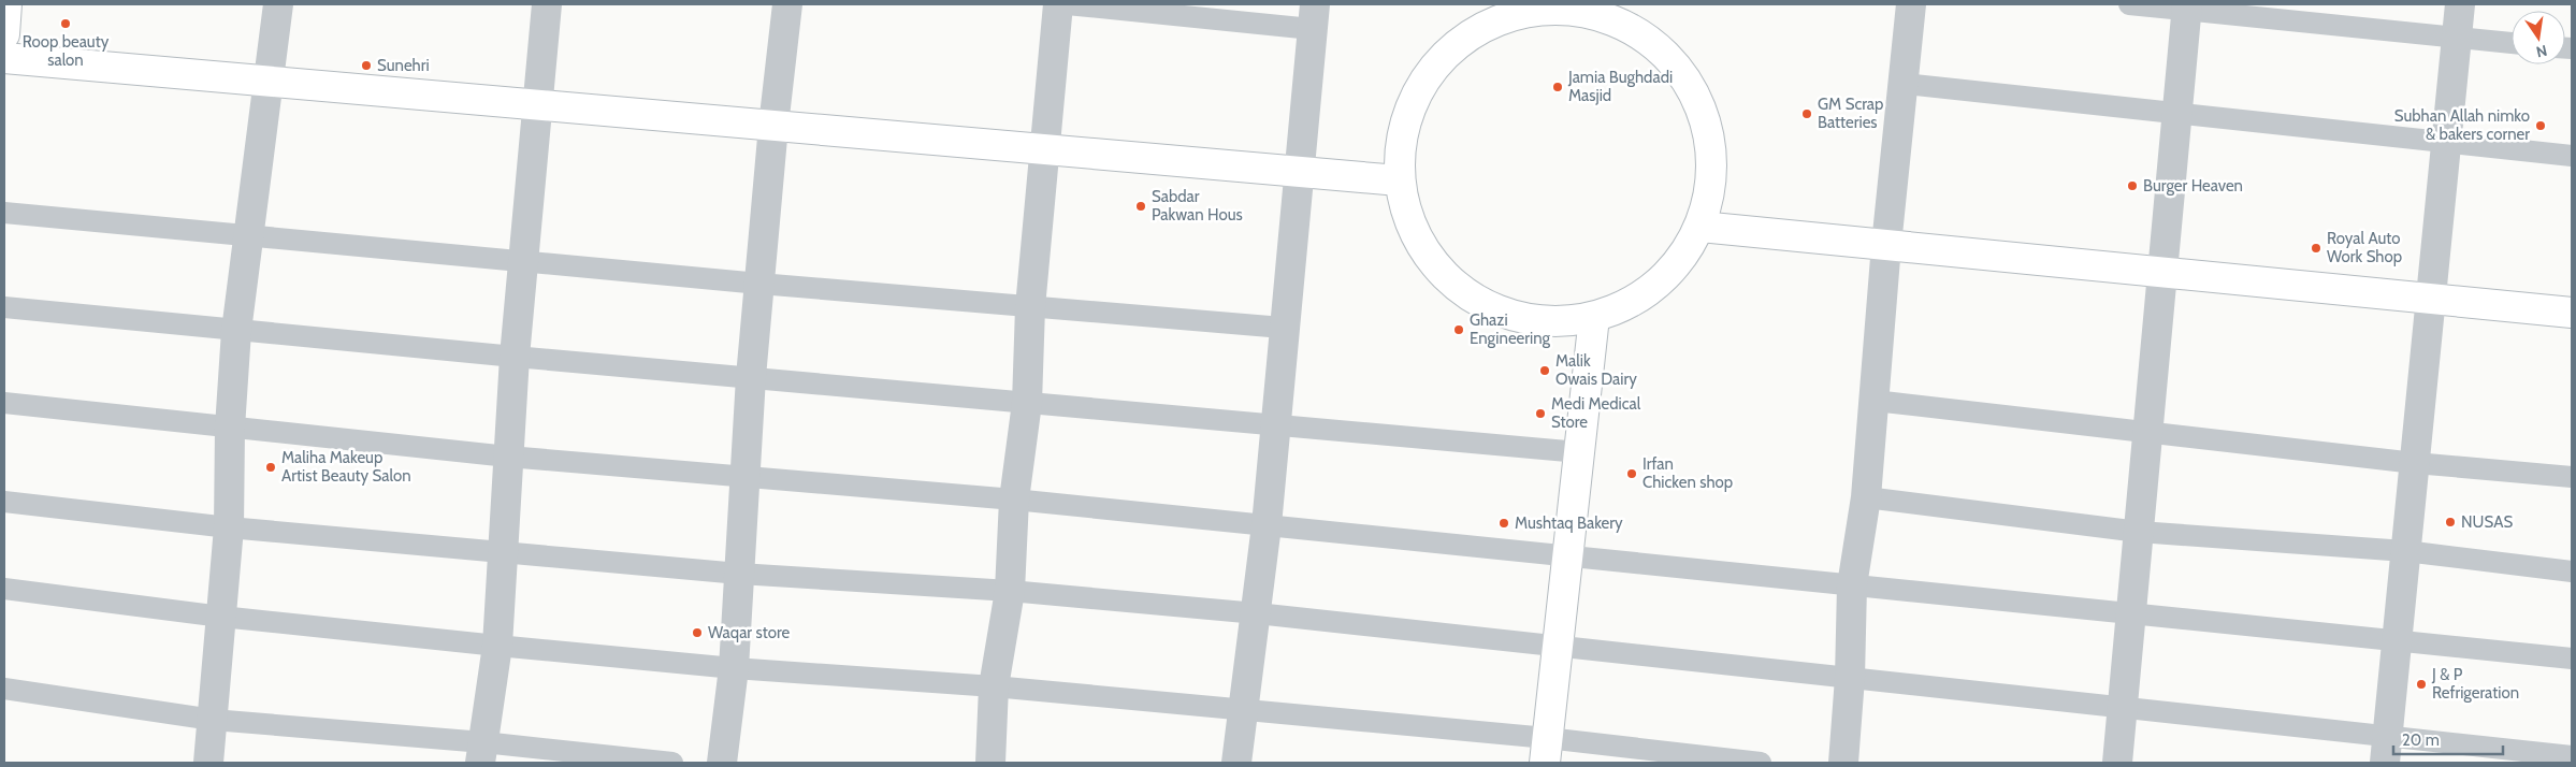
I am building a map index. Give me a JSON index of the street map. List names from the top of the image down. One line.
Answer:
{"places":["Roop beauty salon","Sunehri","Jamia Bughdadi Masjid","GM Scrap Batteries","Subhan Allah nimko & bakers corner","Burger Heaven","Sabdar Pakwan Hous","Royal Auto Work Shop","Ghazi Engineering","Malik Owais Dairy","Medi Medical Store","Maliha Makeup Artist Beauty Salon","Irfan Chicken shop","NUSAS","Mushtaq Bakery","Waqar store","J & P Refrigeration"],"scale_bar":"20 m","north":"bottom"}
